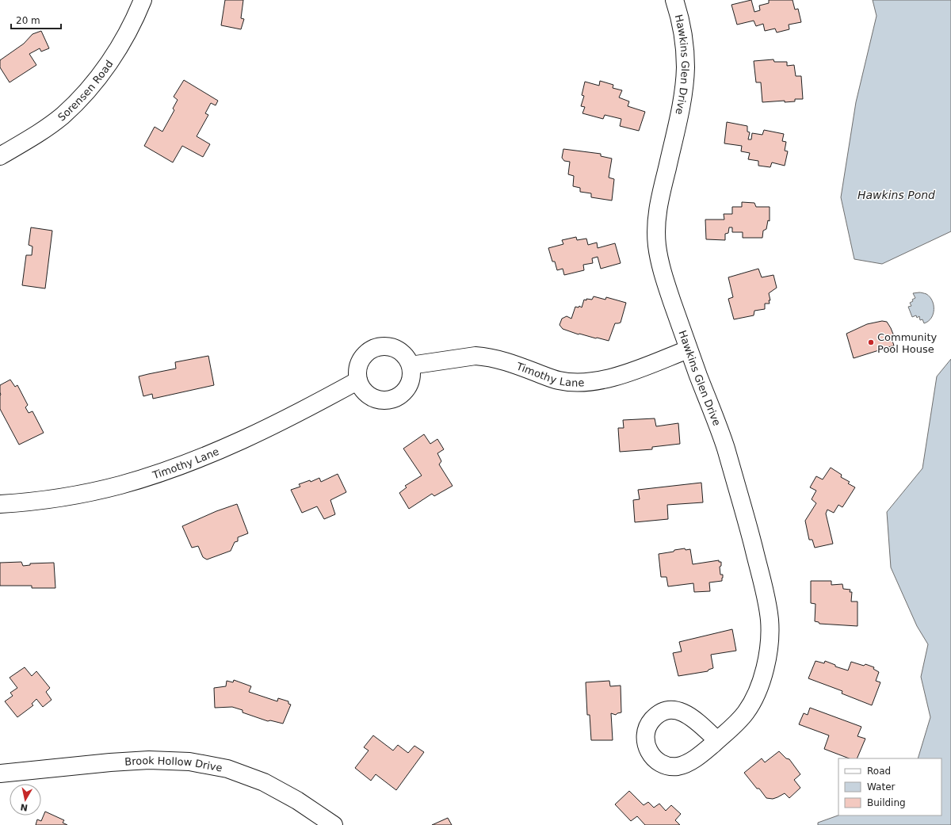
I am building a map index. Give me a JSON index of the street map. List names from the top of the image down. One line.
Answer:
{"streets":{"street":["Hawkins Glen Drive","Sorensen Road","Timothy Lane","Brook Hollow Drive"]},"crossings":[["Hawkins Glen Drive","Timothy Lane"]],"water":["Hawkins Pond"],"places":["Community Pool House"],"legend":["Road","Water","Building"],"scale_bar":"20 m","north":"bottom"}
